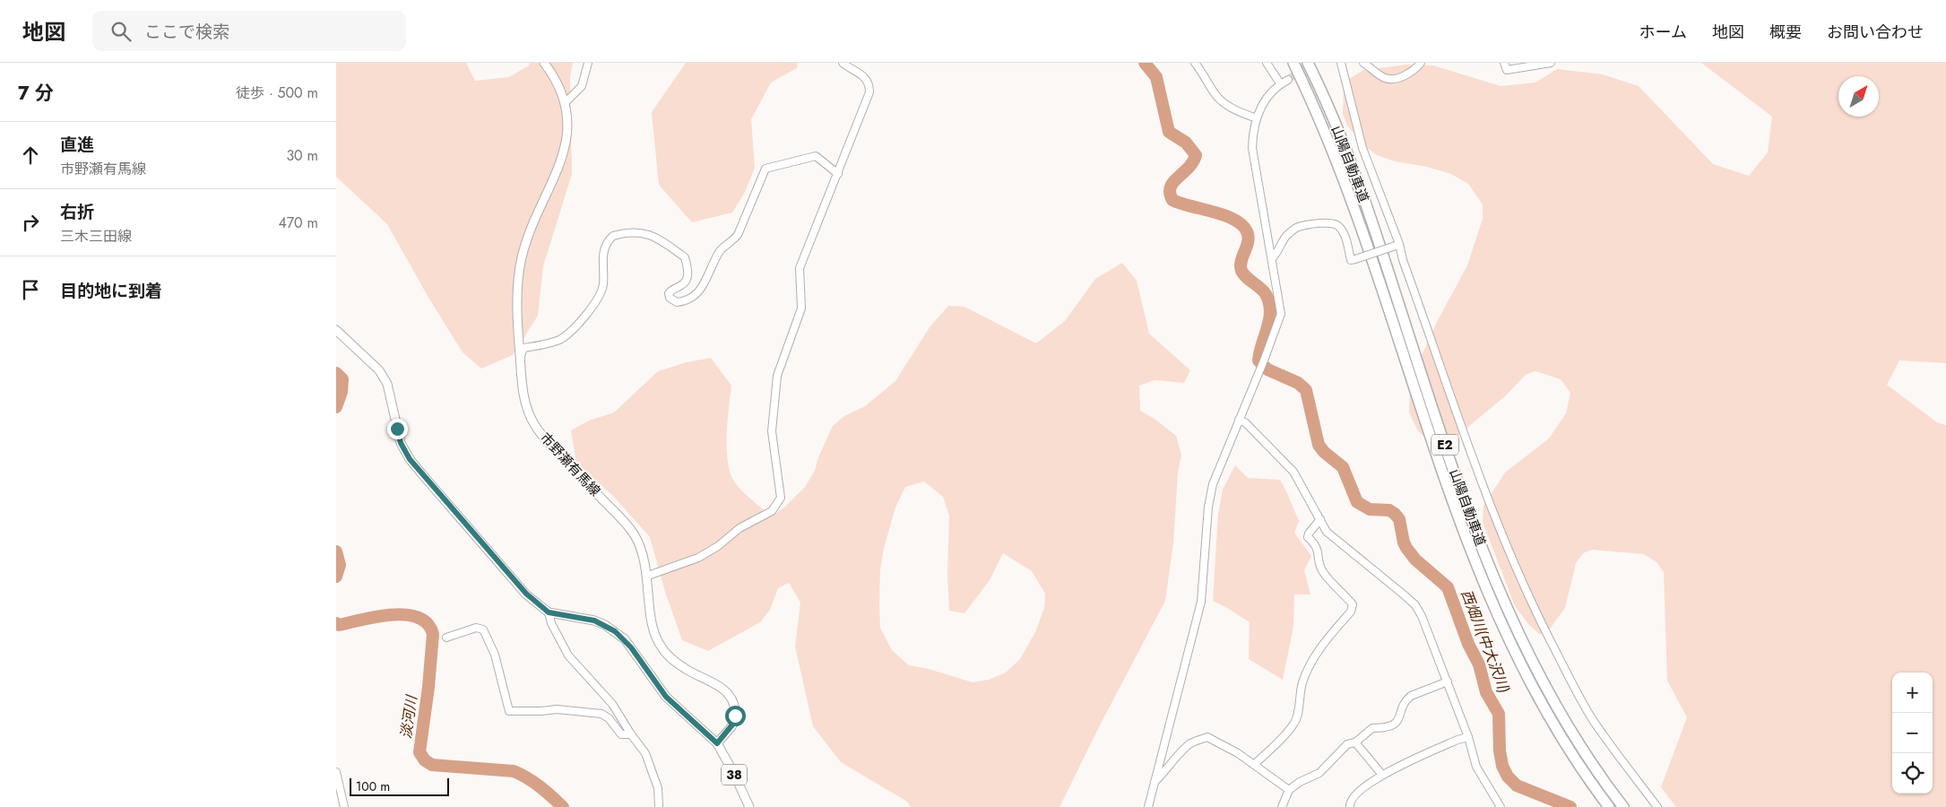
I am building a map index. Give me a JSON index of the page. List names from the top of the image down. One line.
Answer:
{"streets":{"highway":["山陽自動車道","E2"],"main road":["市野瀬有馬線","38"]},"crossings":[["市野瀬有馬線","38"]],"water":["西畑川(中大沢川)","淡河川"],"scale_bar":"100 m","north":"top right","page":{"header":"地図","search":"ここで検索","nav":["ホーム","地図","概要","お問い合わせ"],"heading":["7 分","徒歩 · 500 m"],"list":[["直進","市野瀬有馬線","30 m"],["右折","三木三田線","470 m"],"目的地に到着"],"map_buttons":["+","−"],"scale":"100 m"}}
